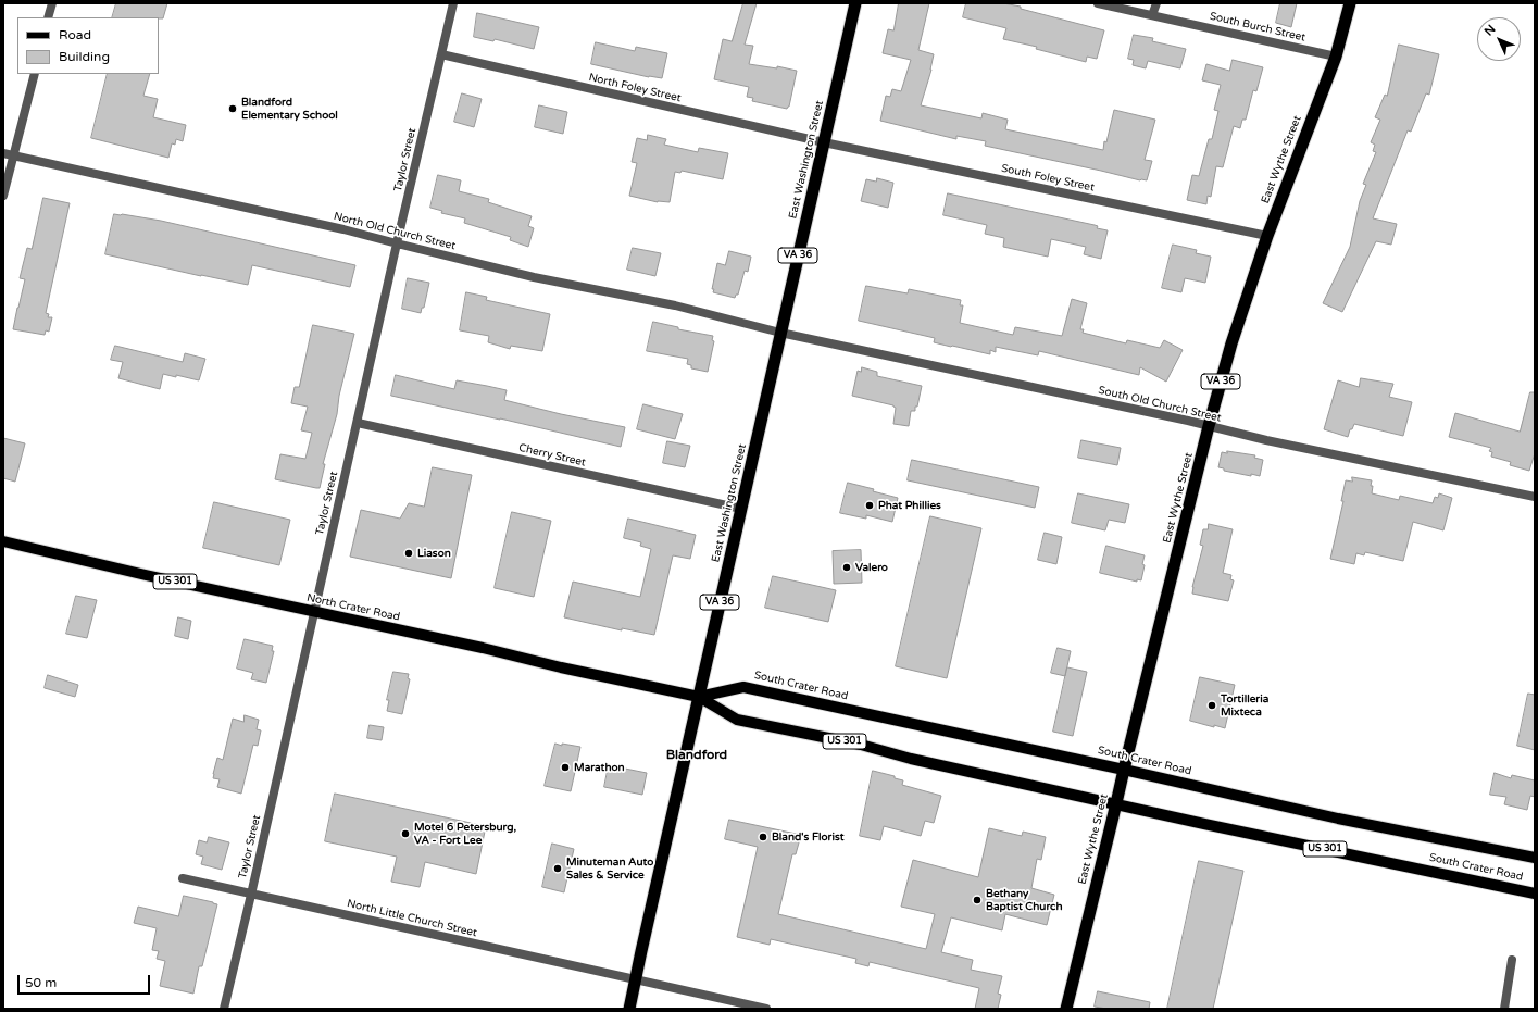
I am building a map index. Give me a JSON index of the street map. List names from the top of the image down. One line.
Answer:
{"streets":{"highway":["East Washington Street","East Wythe Street","VA 36"],"main road":["US 301","North Crater Road","South Crater Road"],"street":["South Burch Street","North Foley Street","Taylor Street","South Foley Street","North Old Church Street","South Old Church Street","Cherry Street","North Little Church Street"]},"crossings":[["South Burch Street","East Wythe Street"],["North Foley Street","Taylor Street"],["North Foley Street","East Washington Street"],["North Foley Street","South Foley Street"],["Taylor Street","North Old Church Street"],["Taylor Street","Cherry Street"],["Taylor Street","North Crater Road"],["Taylor Street","North Little Church Street"],["East Washington Street","South Foley Street"],["East Washington Street","North Old Church Street"],["East Washington Street","South Old Church Street"],["East Washington Street","Cherry Street"],["East Washington Street","North Crater Road"],["East Washington Street","South Crater Road"],["East Washington Street","North Little Church Street"],["East Wythe Street","South Foley Street"],["East Wythe Street","South Old Church Street"],["East Wythe Street","South Crater Road"],["North Old Church Street","South Old Church Street"],["North Crater Road","South Crater Road"]],"districts":["Blandford"],"places":["Blandford Elementary School","Phat Phillies","Liason","Valero","Tortilleria Mixteca","Marathon","Motel 6 Petersburg, VA - Fort Lee","Bland's Florist","Minuteman Auto Sales & Service","Bethany Baptist Church"],"legend":["Road","Building"],"scale_bar":"50 m","north":"top left"}
